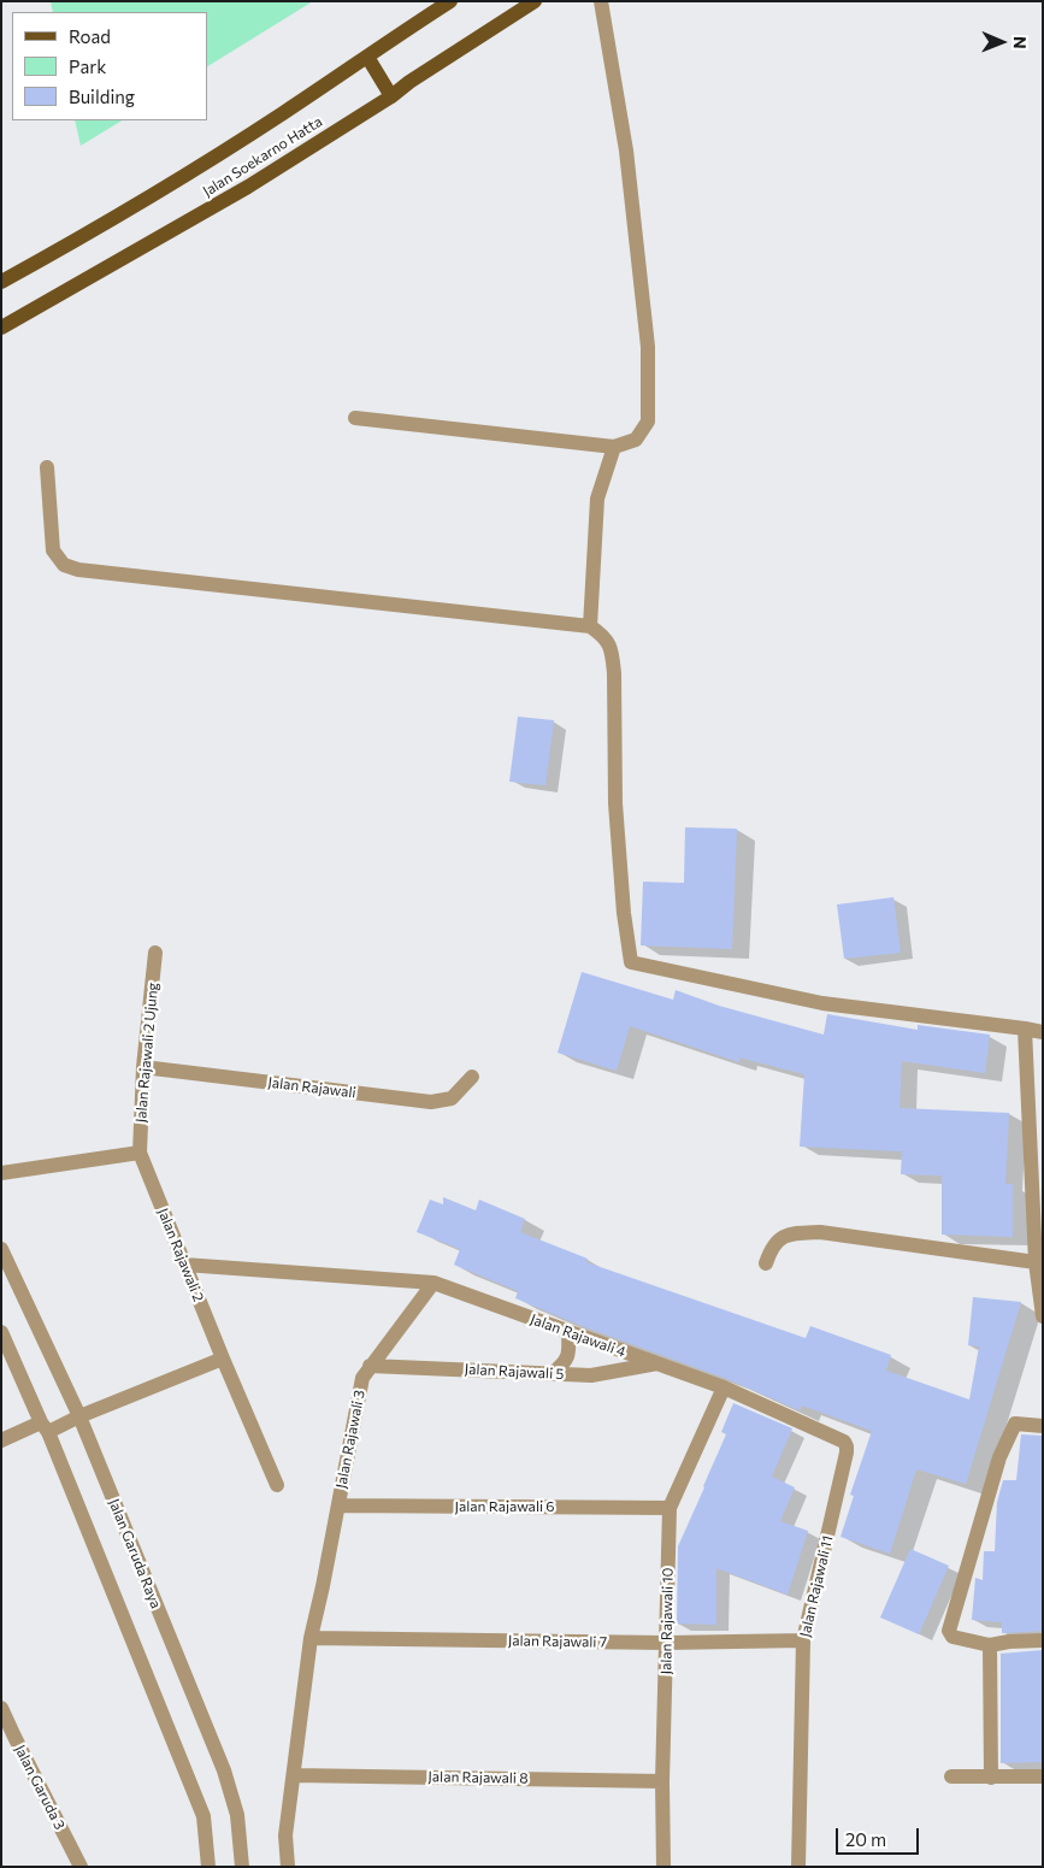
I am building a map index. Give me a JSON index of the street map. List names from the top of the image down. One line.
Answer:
{"streets":{"main road":["Jalan Soekarno Hatta"],"street":["Jalan Rajawali 2 Ujung","Jalan Rajawali","Jalan Rajawali 2","Jalan Rajawali 4","Jalan Rajawali 5","Jalan Rajawali 3","Jalan Rajawali 6","Jalan Garuda Raya","Jalan Rajawali 11","Jalan Rajawali 10","Jalan Rajawali 7","Jalan Rajawali 8","Jalan Garuda 3"]},"crossings":[["Jalan Rajawali 2 Ujung","Jalan Rajawali"],["Jalan Rajawali 2 Ujung","Jalan Rajawali 2"],["Jalan Rajawali 4","Jalan Rajawali 5"],["Jalan Rajawali 4","Jalan Rajawali 3"],["Jalan Rajawali 4","Jalan Rajawali 11"],["Jalan Rajawali 4","Jalan Rajawali 10"],["Jalan Rajawali 5","Jalan Rajawali 3"],["Jalan Rajawali 3","Jalan Rajawali 6"],["Jalan Rajawali 3","Jalan Rajawali 7"],["Jalan Rajawali 3","Jalan Rajawali 8"],["Jalan Rajawali 6","Jalan Rajawali 10"],["Jalan Rajawali 11","Jalan Rajawali 10"],["Jalan Rajawali 11","Jalan Rajawali 7"],["Jalan Rajawali 10","Jalan Rajawali 7"],["Jalan Rajawali 10","Jalan Rajawali 8"]],"legend":["Road","Park","Building"],"scale_bar":"20 m","north":"right"}
